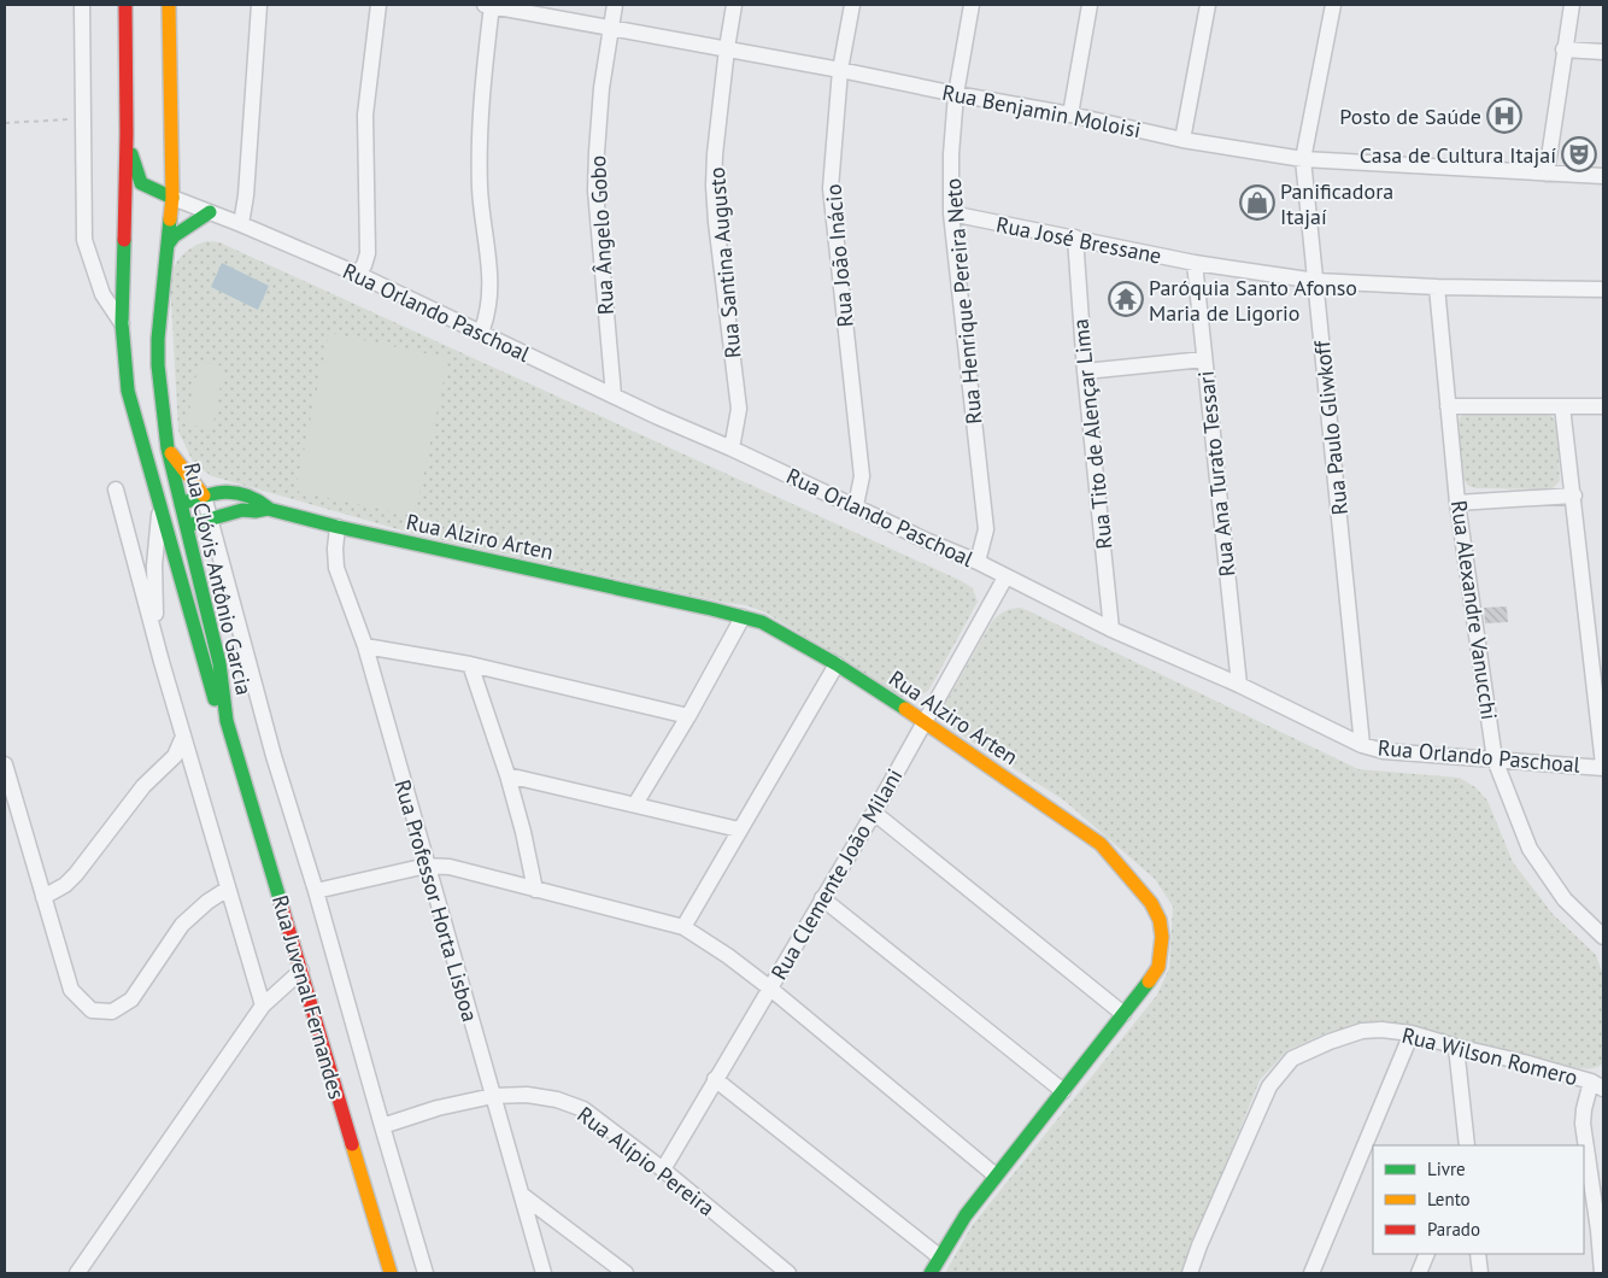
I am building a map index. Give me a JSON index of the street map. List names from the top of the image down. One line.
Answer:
{"streets":{"main road":["Rua Alziro Arten","Rua Clóvis Antônio Garcia","Rua Juvenal Fernandes"],"street":["Rua Benjamin Moloisi","Rua Ângelo Gobo","Rua José Bressane","Rua João Inácio","Rua Santina Augusto","Rua Henrique Pereira Neto","Rua Orlando Paschoal","Rua Paulo Gliwkoff","Rua Tito de Alençar Lima","Rua Ana Turato Tessari","Rua Alexandre Vanucchi","Rua Clemente João Milani","Rua Professor Horta Lisboa","Rua Wilson Romero","Rua Alípio Pereira"]},"crossings":[["Rua Benjamin Moloisi","Rua Ângelo Gobo"],["Rua Benjamin Moloisi","Rua João Inácio"],["Rua Benjamin Moloisi","Rua Santina Augusto"],["Rua Benjamin Moloisi","Rua Henrique Pereira Neto"],["Rua Benjamin Moloisi","Rua Paulo Gliwkoff"],["Rua Ângelo Gobo","Rua Orlando Paschoal"],["Rua José Bressane","Rua Henrique Pereira Neto"],["Rua José Bressane","Rua Paulo Gliwkoff"],["Rua José Bressane","Rua Tito de Alençar Lima"],["Rua José Bressane","Rua Ana Turato Tessari"],["Rua José Bressane","Rua Alexandre Vanucchi"],["Rua João Inácio","Rua Orlando Paschoal"],["Rua Santina Augusto","Rua Orlando Paschoal"],["Rua Henrique Pereira Neto","Rua Orlando Paschoal"],["Rua Orlando Paschoal","Rua Paulo Gliwkoff"],["Rua Orlando Paschoal","Rua Tito de Alençar Lima"],["Rua Orlando Paschoal","Rua Ana Turato Tessari"],["Rua Orlando Paschoal","Rua Clóvis Antônio Garcia"],["Rua Orlando Paschoal","Rua Alexandre Vanucchi"],["Rua Orlando Paschoal","Rua Clemente João Milani"],["Rua Alziro Arten","Rua Clóvis Antônio Garcia"],["Rua Alziro Arten","Rua Clemente João Milani"],["Rua Alziro Arten","Rua Professor Horta Lisboa"],["Rua Alziro Arten","Rua Juvenal Fernandes"],["Rua Clóvis Antônio Garcia","Rua Juvenal Fernandes"],["Rua Clemente João Milani","Rua Alípio Pereira"],["Rua Professor Horta Lisboa","Rua Alípio Pereira"],["Rua Juvenal Fernandes","Rua Alípio Pereira"]],"places":{"hospital":["Posto de Saúde"],"theatre":["Casa de Cultura Itajaí"],"shop":["Panificadora Itajaí"],"temple":["Paróquia Santo Afonso Maria de Ligorio"]},"legend":["Livre","Lento","Parado"]}
